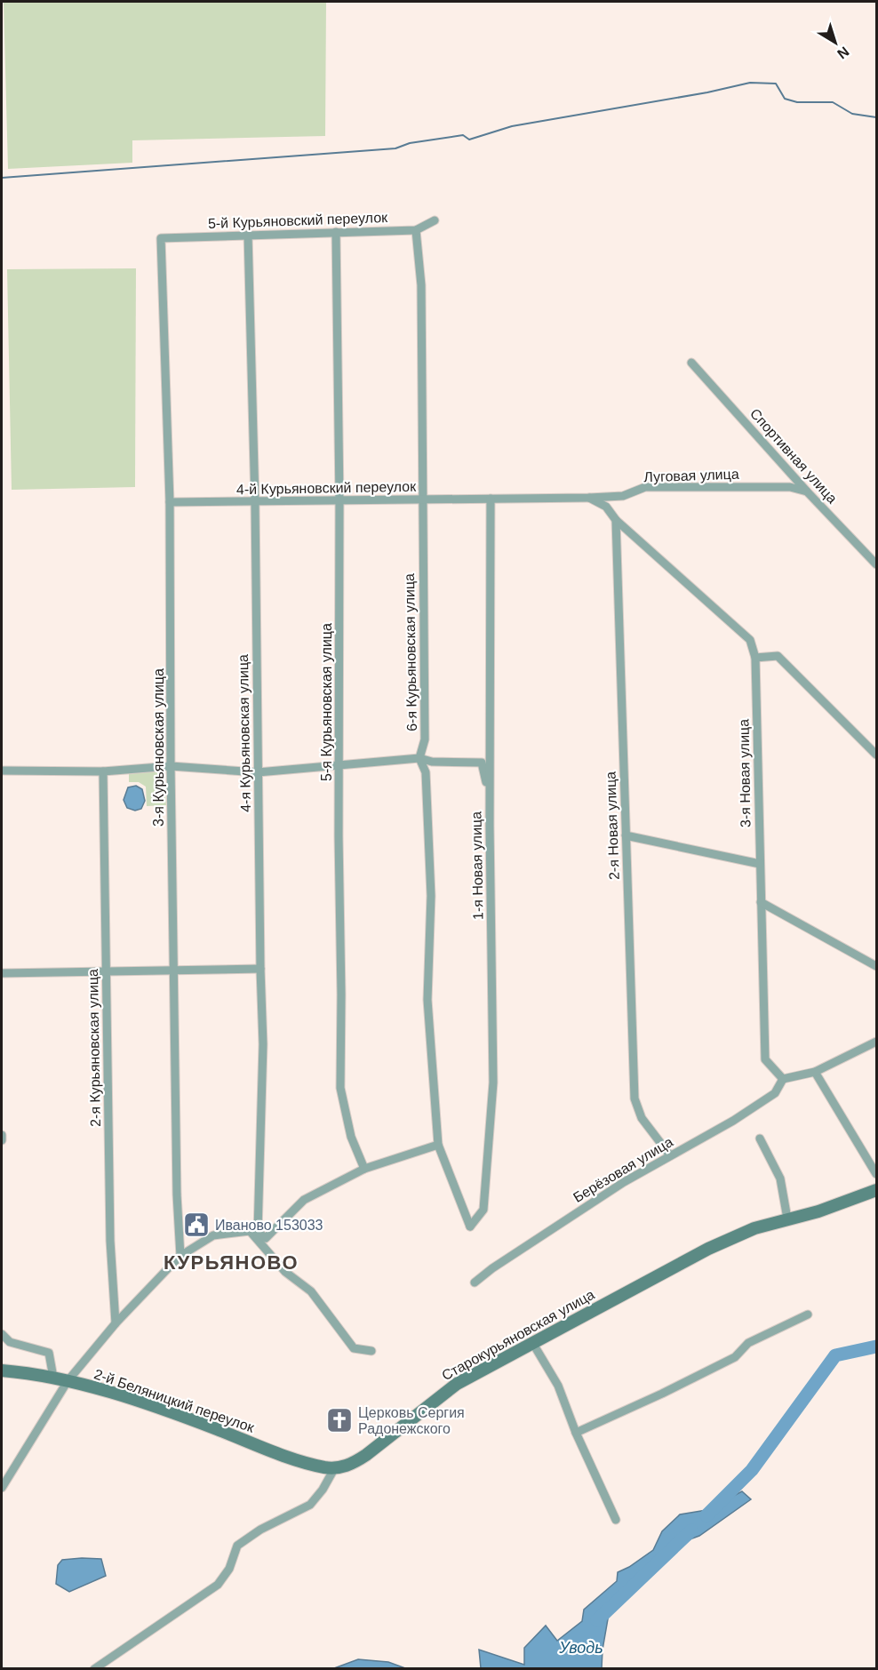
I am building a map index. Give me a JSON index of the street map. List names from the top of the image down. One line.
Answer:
{"streets":{"main road":["Старокурьяновская улица","2-й Беляницкий переулок"],"street":["5-й Курьяновский переулок","Спортивная улица","Луговая улица","4-й Курьяновский переулок","6-я Курьяновская улица","5-я Курьяновская улица","4-я Курьяновская улица","3-я Курьяновская улица","3-я Новая улица","2-я Новая улица","1-я Новая улица","2-я Курьяновская улица","Берёзовая улица"]},"crossings":[["5-й Курьяновский переулок","6-я Курьяновская улица"],["5-й Курьяновский переулок","5-я Курьяновская улица"],["5-й Курьяновский переулок","4-я Курьяновская улица"],["5-й Курьяновский переулок","3-я Курьяновская улица"],["Спортивная улица","Луговая улица"],["Луговая улица","4-й Курьяновский переулок"],["Луговая улица","1-я Новая улица"],["4-й Курьяновский переулок","6-я Курьяновская улица"],["4-й Курьяновский переулок","5-я Курьяновская улица"],["4-й Курьяновский переулок","4-я Курьяновская улица"],["4-й Курьяновский переулок","3-я Курьяновская улица"],["4-й Курьяновский переулок","1-я Новая улица"],["6-я Курьяновская улица","1-я Новая улица"],["3-я Новая улица","2-я Новая улица"],["3-я Новая улица","Берёзовая улица"],["2-я Новая улица","Берёзовая улица"],["Старокурьяновская улица","2-й Беляницкий переулок"]],"districts":["КУРЬЯНОВО"],"water":["Уводь"],"places":{"public building":["Иваново 153033"],"church":["Церковь Сергия Радонежского"]},"north":"bottom right"}
